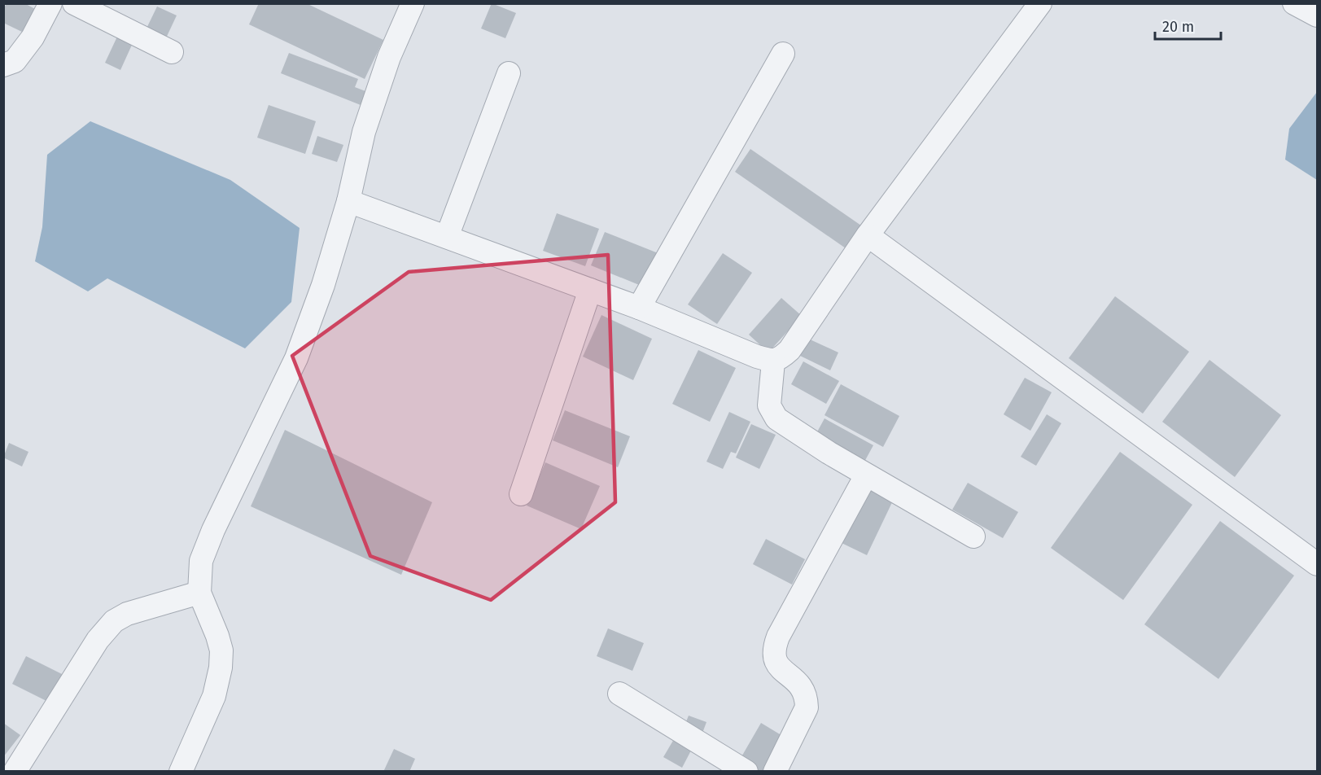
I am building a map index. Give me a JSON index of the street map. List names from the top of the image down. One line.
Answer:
{"scale_bar":"20 m"}
